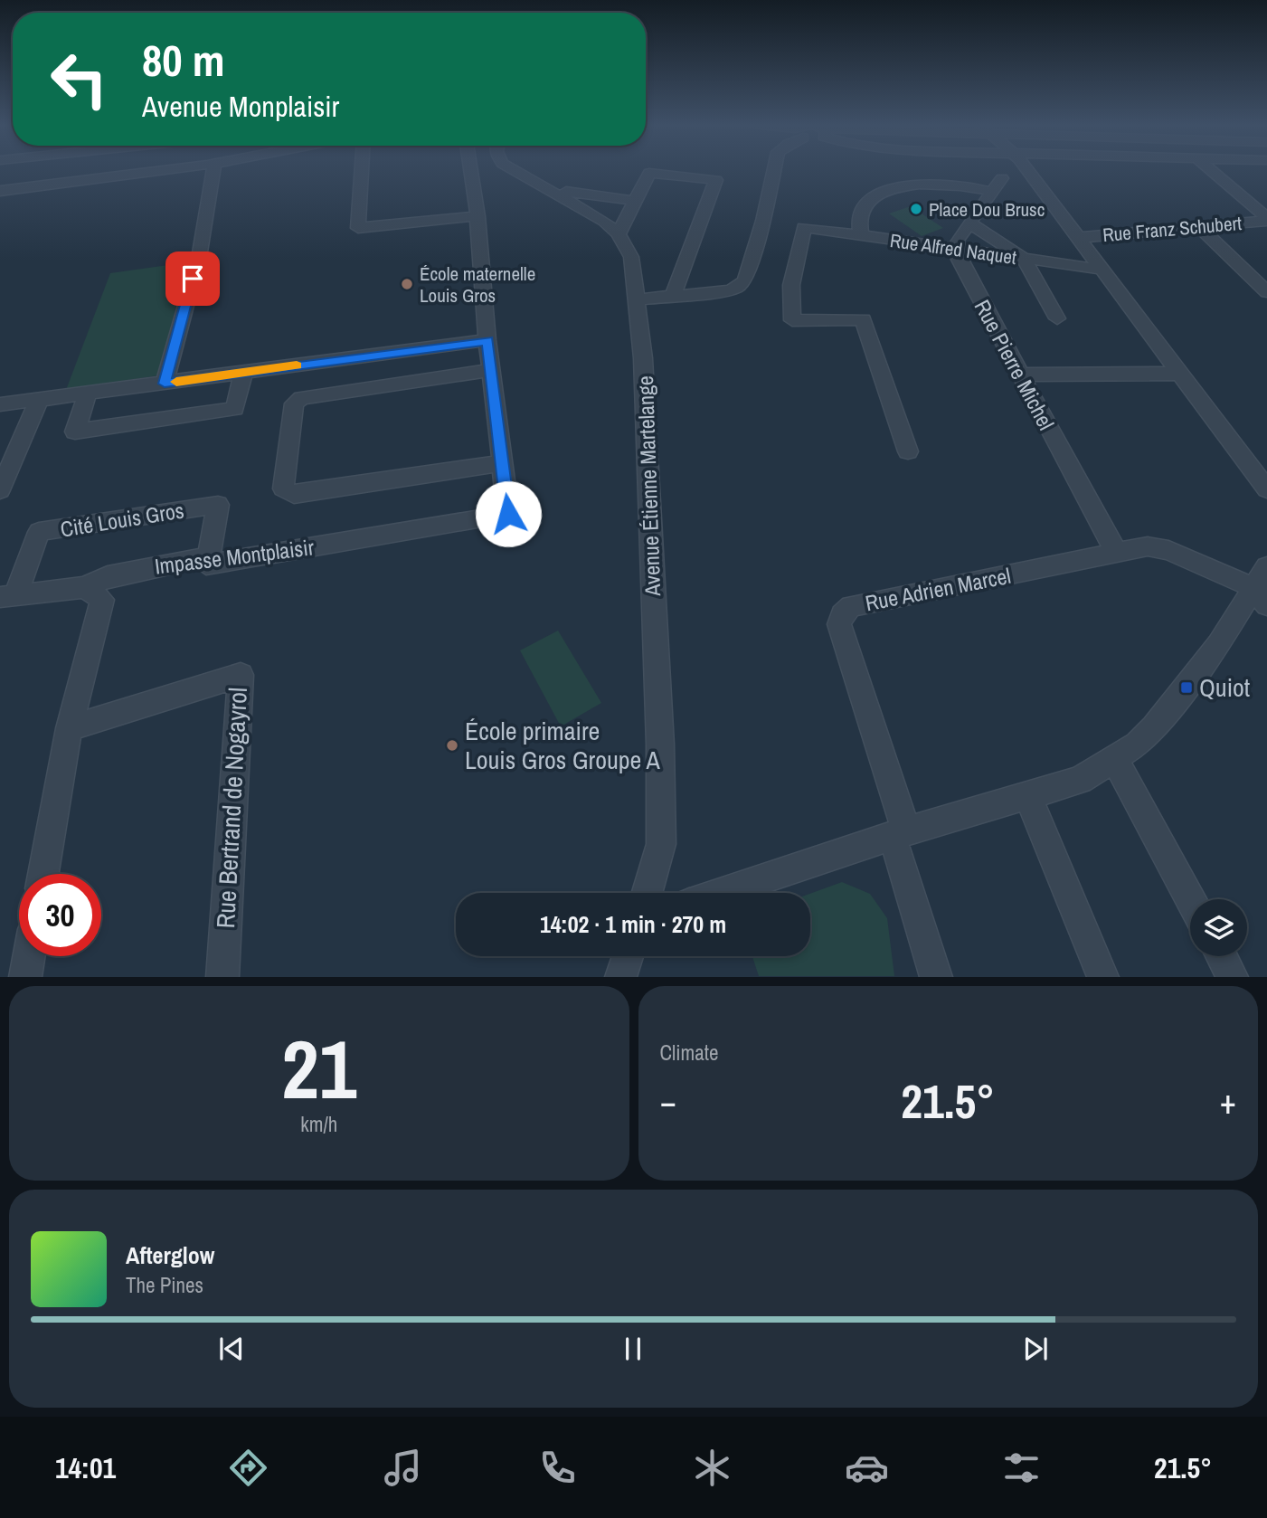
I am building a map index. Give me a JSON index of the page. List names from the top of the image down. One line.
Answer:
{"streets":{"street":["Rue Franz Schubert","Rue Alfred Naquet","Rue Pierre Michel","Avenue Étienne Martelange","Cité Louis Gros","Impasse Montplaisir","Rue Adrien Marcel","Rue Bertrand de Nogayrol"]},"crossings":[["Rue Alfred Naquet","Rue Pierre Michel"],["Rue Pierre Michel","Rue Adrien Marcel"],["Cité Louis Gros","Impasse Montplaisir"]],"places":{"other":["Place Dou Brusc","École maternelle Louis Gros","École primaire Louis Gros Groupe A"],"transit":["Quiot"]},"page":{"turn":["80 m","Avenue Monplaisir"],"limit":"30","trip":"14:02 · 1 min · 270 m","tile":[["21","km/h"],"Climate"],"heat":["−","21.5°","+"],"song":["Afterglow","The Pines"],"tabs":["14:01","21.5°"]}}
